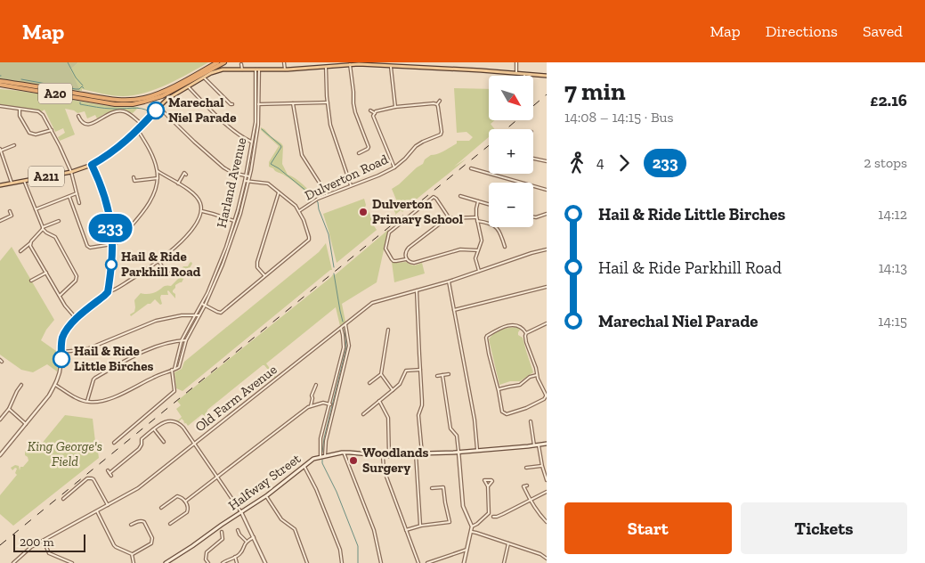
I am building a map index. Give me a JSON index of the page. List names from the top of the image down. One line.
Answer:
{"streets":{"highway":["A20"],"main road":["A211","Halfway Street"],"street":["Dulverton Road","Harland Avenue","Old Farm Avenue"]},"crossings":[["A211","Harland Avenue"]],"parks":["King George's Field"],"places":["Marechal Niel Parade","Dulverton Primary School","Hail & Ride Parkhill Road","Hail & Ride Little Birches","Woodlands Surgery"],"lines":["bus line 233"],"scale_bar":"200 m","north":"bottom right","page":{"header":"Map","nav":["Map","Directions","Saved"],"on_map":"233","heading":["7 min","14:08 – 14:15 · Bus","£2.16"],"map_buttons":["+","−"],"legs":["4","233","2 stops"],"list":[{"name":"Hail & Ride Little Birches","value":"14:12"},{"name":"Hail & Ride Parkhill Road","value":"14:13"},{"name":"Marechal Niel Parade","value":"14:15"}],"buttons":["Start","Tickets"],"scale":"200 m"}}
